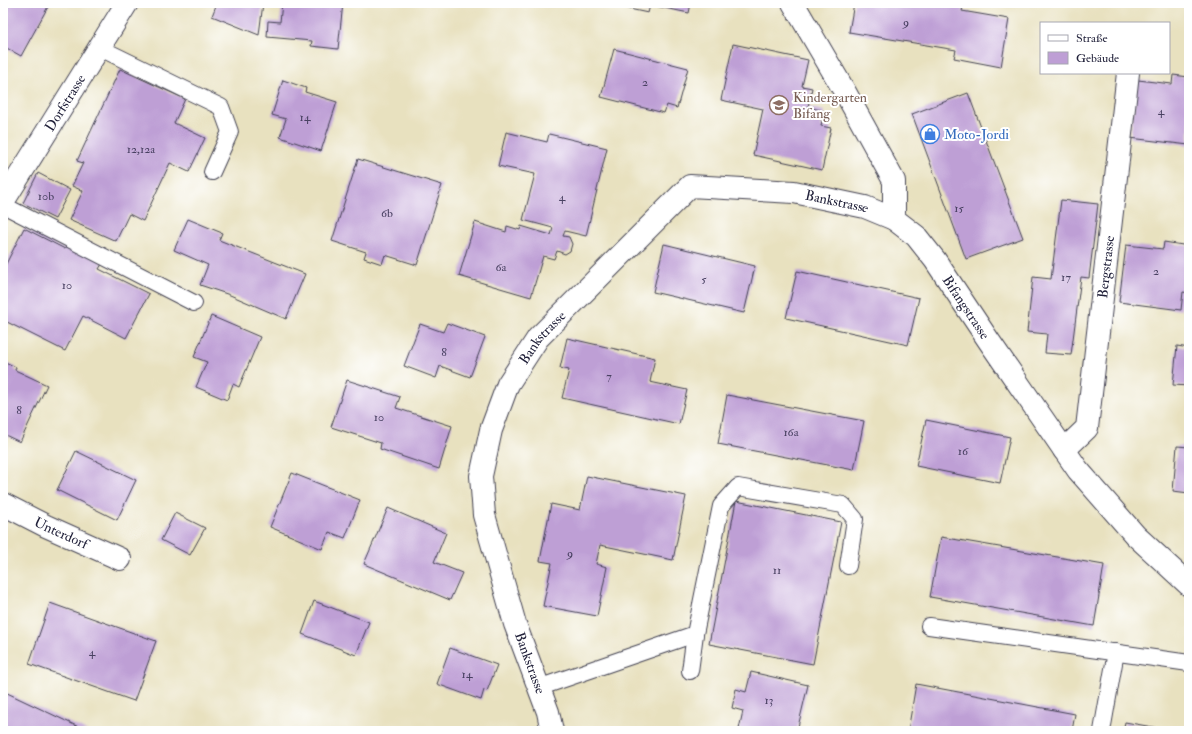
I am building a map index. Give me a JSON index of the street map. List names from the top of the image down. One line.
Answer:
{"streets":{"street":["Dorfstrasse","Bankstrasse","Bergstrasse","Bifangstrasse","Unterdorf"]},"crossings":[["Bankstrasse","Bifangstrasse"],["Bergstrasse","Bifangstrasse"]],"places":{"school or university":["Kindergarten Bifang"],"shop":["Moto-Jordi"]},"house_numbers":["9","2","4","14","12,12a","10b","4","15","6b","6a","2","17","5","10","8","7","8","10","16a","16","9","11","4","14","13"],"legend":["Straße","Gebäude"]}
